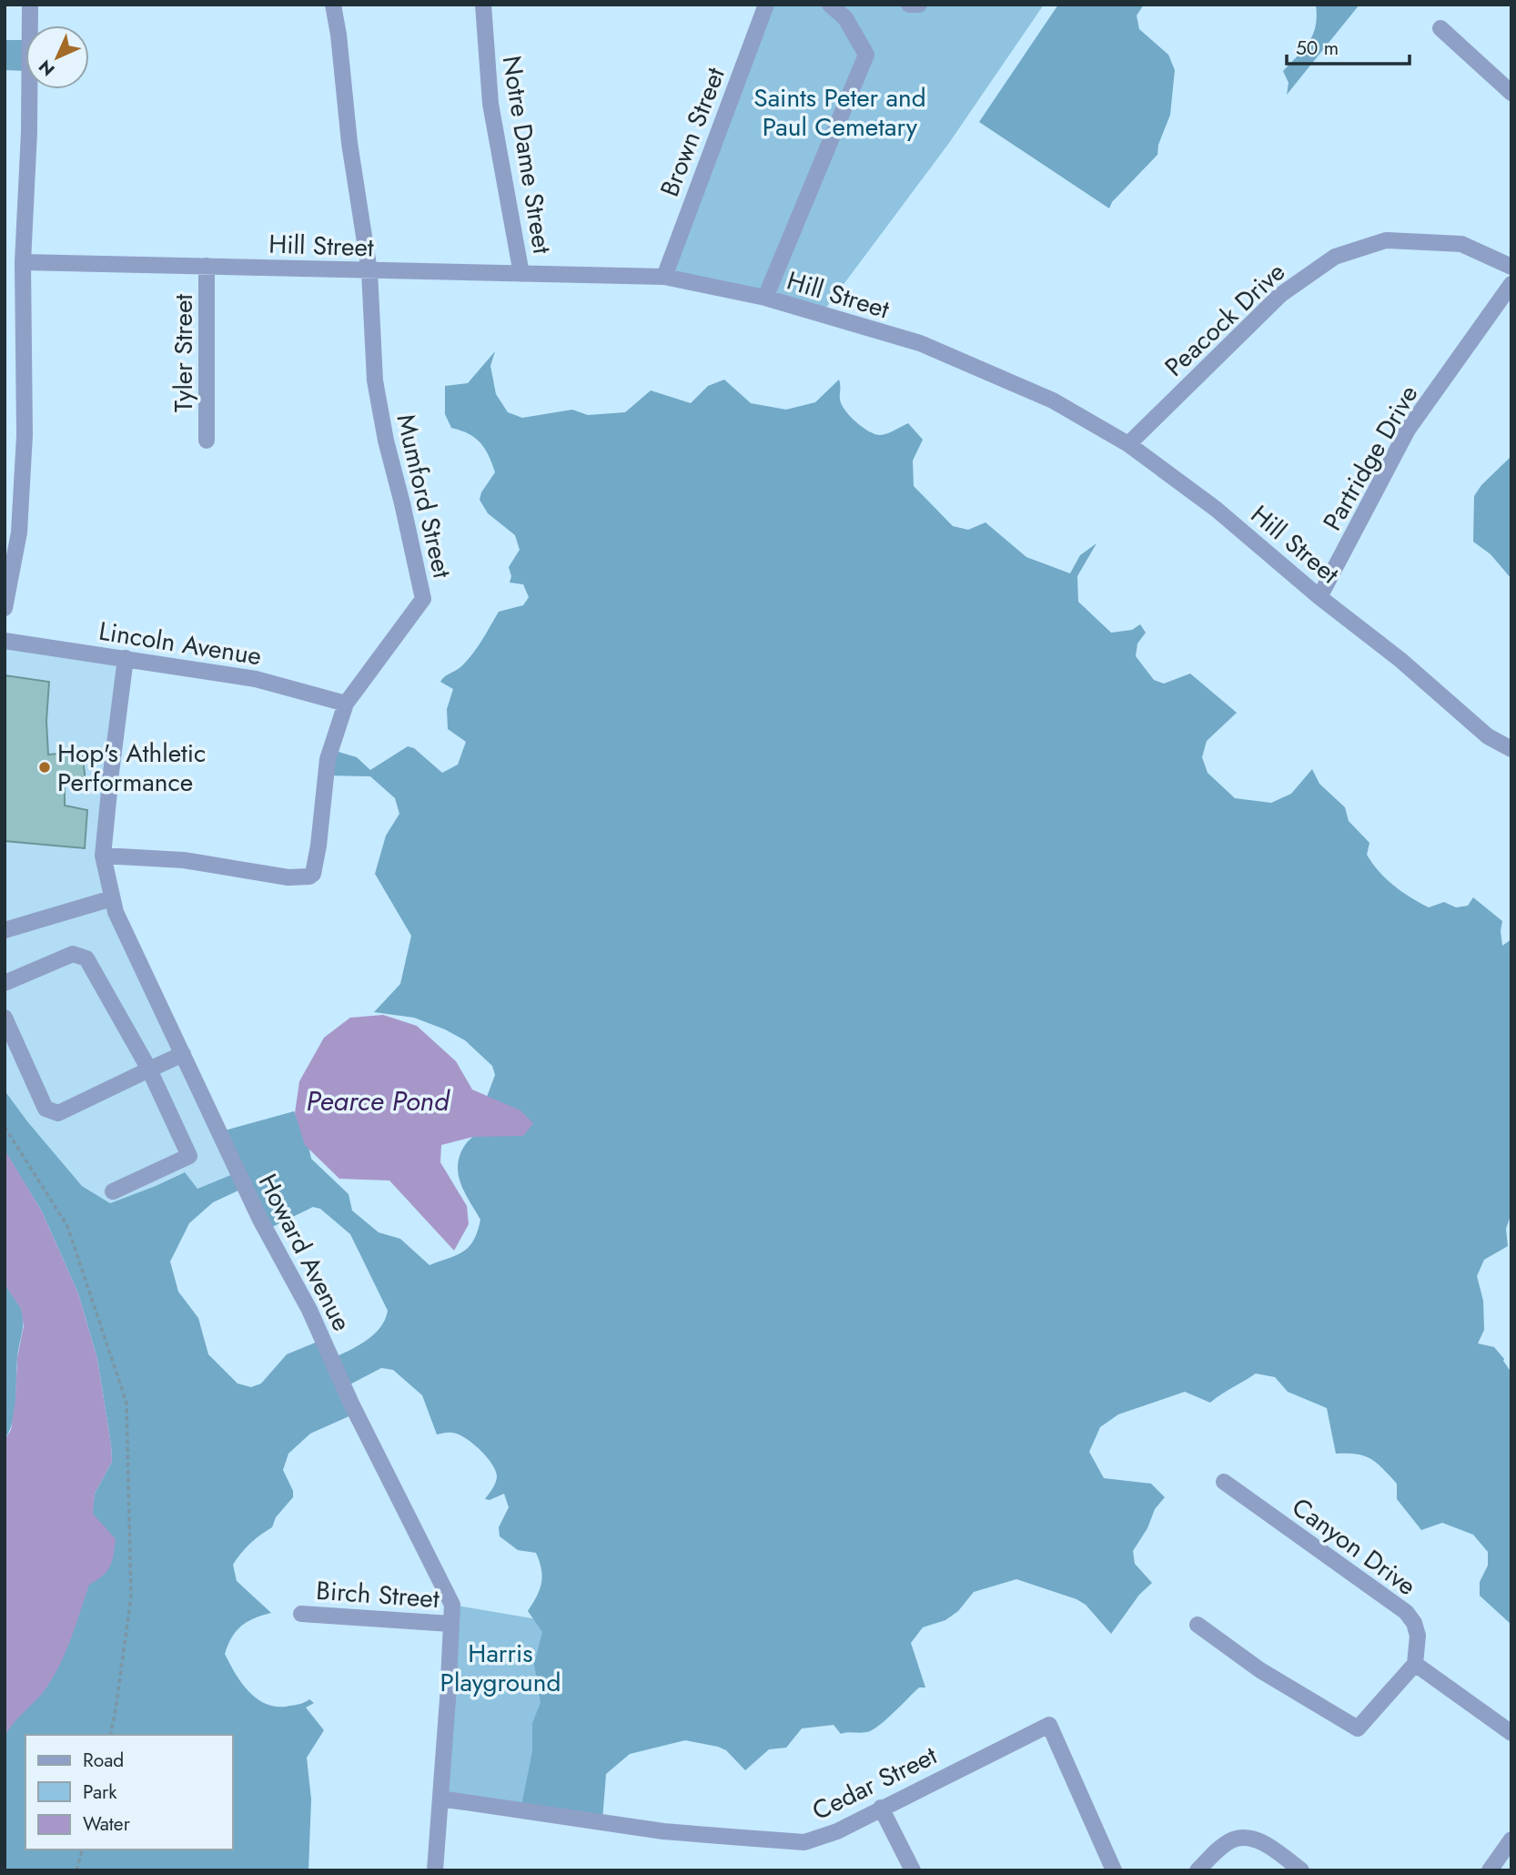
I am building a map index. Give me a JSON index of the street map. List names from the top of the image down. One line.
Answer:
{"streets":{"street":["Brown Street","Notre Dame Street","Hill Street","Peacock Drive","Tyler Street","Partridge Drive","Mumford Street","Lincoln Avenue","Howard Avenue","Canyon Drive","Birch Street","Cedar Street"]},"crossings":[["Brown Street","Hill Street"],["Notre Dame Street","Hill Street"],["Hill Street","Peacock Drive"],["Hill Street","Tyler Street"],["Hill Street","Partridge Drive"],["Hill Street","Mumford Street"],["Mumford Street","Lincoln Avenue"],["Mumford Street","Howard Avenue"],["Lincoln Avenue","Howard Avenue"],["Howard Avenue","Birch Street"],["Howard Avenue","Cedar Street"]],"water":["Pearce Pond"],"parks":["Saints Peter and Paul Cemetary","Harris Playground"],"places":["Hop's Athletic Performance"],"legend":["Road","Park","Water"],"scale_bar":"50 m","north":"bottom left"}
